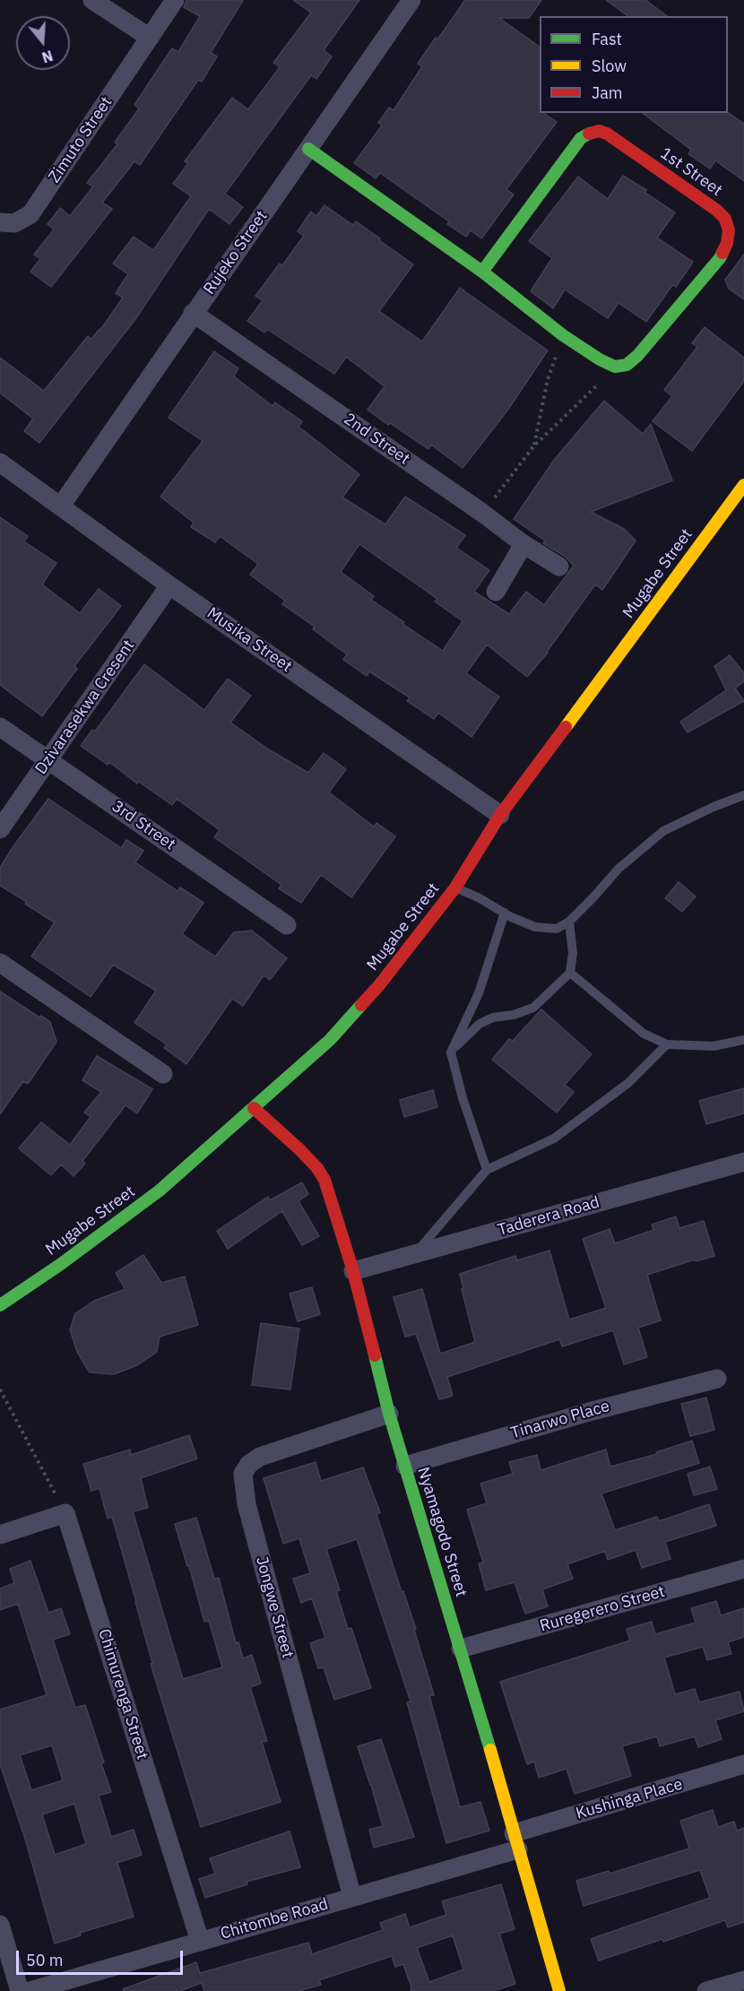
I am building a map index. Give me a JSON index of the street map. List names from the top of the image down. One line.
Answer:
{"streets":{"street":["Zimuto Street","1st Street","Rujeko Street","2nd Street","Mugabe Street","Musika Street","Dzivarasekwa Cresent","3rd Street","Taderera Road","Tinarwo Place","Nyamagodo Street","Jongwe Street","Ruregerero Street","Chimurenga Street","Kushinga Place","Chitombe Road"]},"crossings":[["Rujeko Street","2nd Street"],["Rujeko Street","Musika Street"],["Mugabe Street","Musika Street"],["Mugabe Street","Nyamagodo Street"],["Musika Street","Dzivarasekwa Cresent"],["Dzivarasekwa Cresent","3rd Street"],["Taderera Road","Nyamagodo Street"],["Tinarwo Place","Nyamagodo Street"],["Nyamagodo Street","Jongwe Street"],["Nyamagodo Street","Ruregerero Street"],["Nyamagodo Street","Kushinga Place"],["Nyamagodo Street","Chitombe Road"],["Jongwe Street","Chitombe Road"],["Chimurenga Street","Chitombe Road"],["Kushinga Place","Chitombe Road"]],"legend":["Fast","Slow","Jam"],"scale_bar":"50 m","north":"bottom"}
